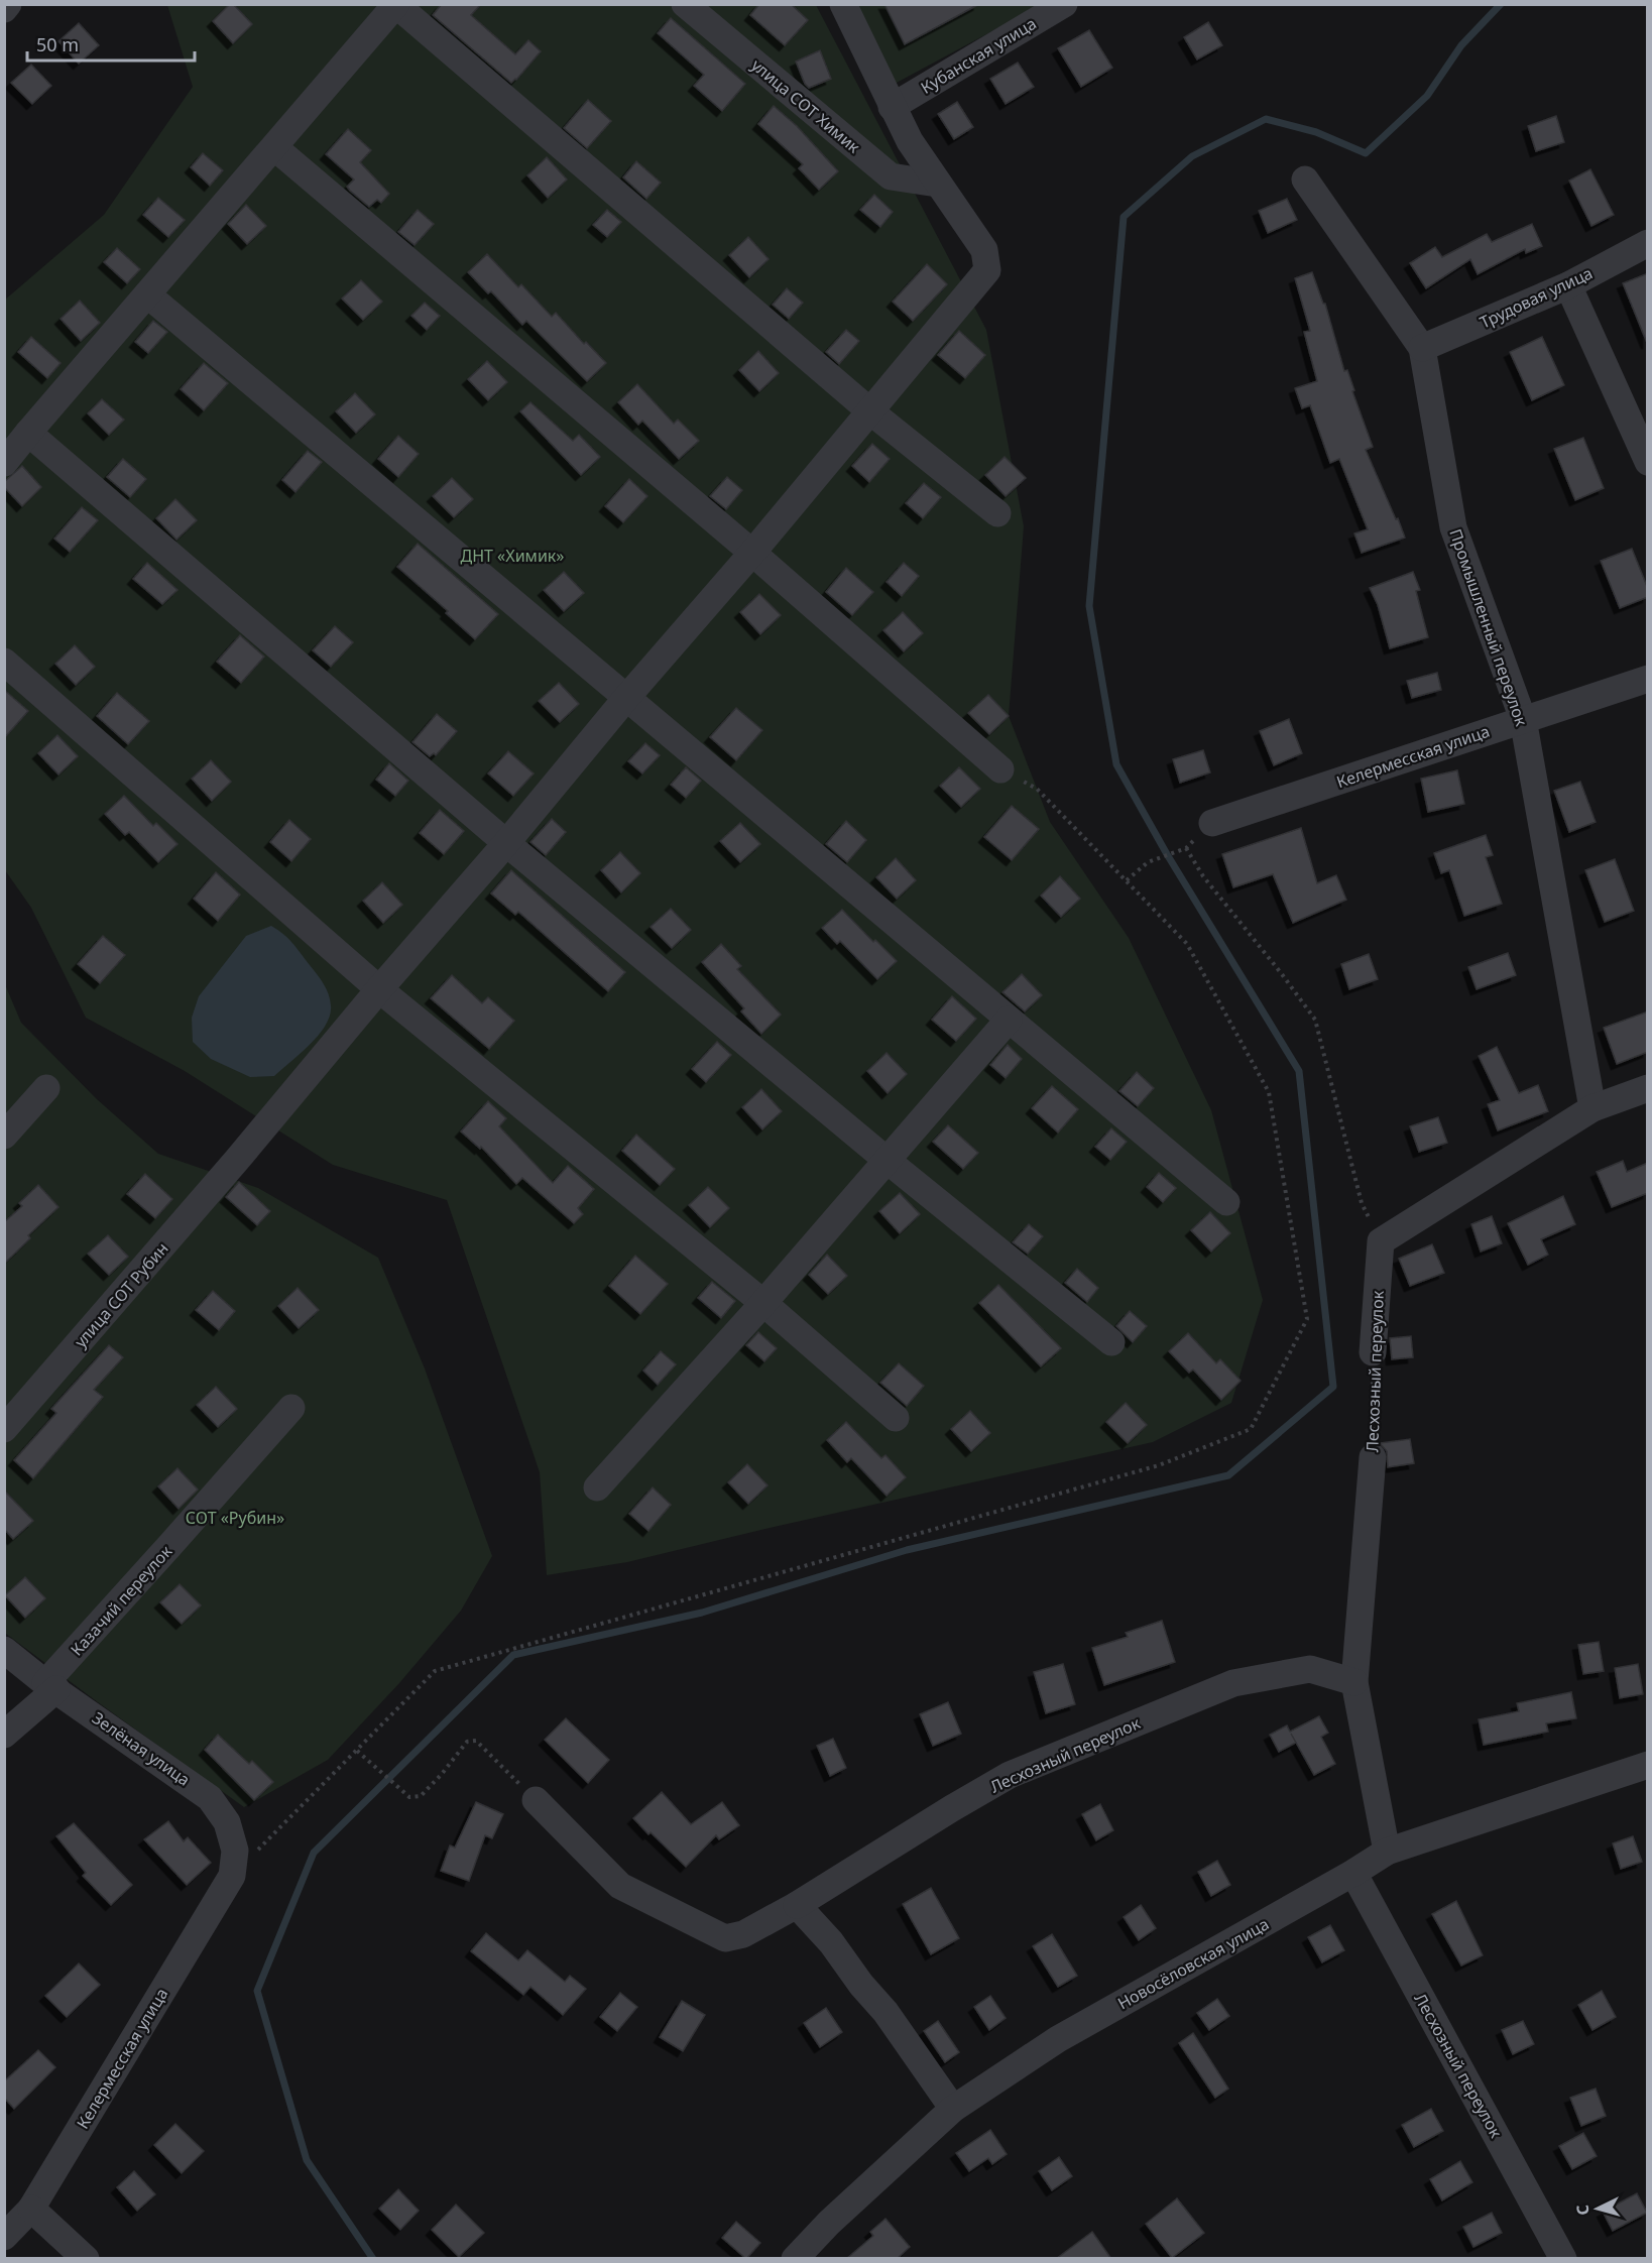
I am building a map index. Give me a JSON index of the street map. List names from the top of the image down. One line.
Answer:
{"streets":{"street":["Кубанская улица","улица СОТ Химик","Трудовая улица","Промышленный переулок","Келермесская улица","улица СОТ Рубин","Лесхозный переулок","Казачий переулок","Зелёная улица","Новосёловская улица"]},"crossings":[["улица СОТ Химик","улица СОТ Рубин"],["Трудовая улица","Промышленный переулок"],["Промышленный переулок","Келермесская улица"],["Келермесская улица","Зелёная улица"],["Лесхозный переулок","Новосёловская улица"],["Казачий переулок","Зелёная улица"]],"parks":["ДНТ «Химик»","СОТ «Рубин»"],"scale_bar":"50 m","north":"left"}
